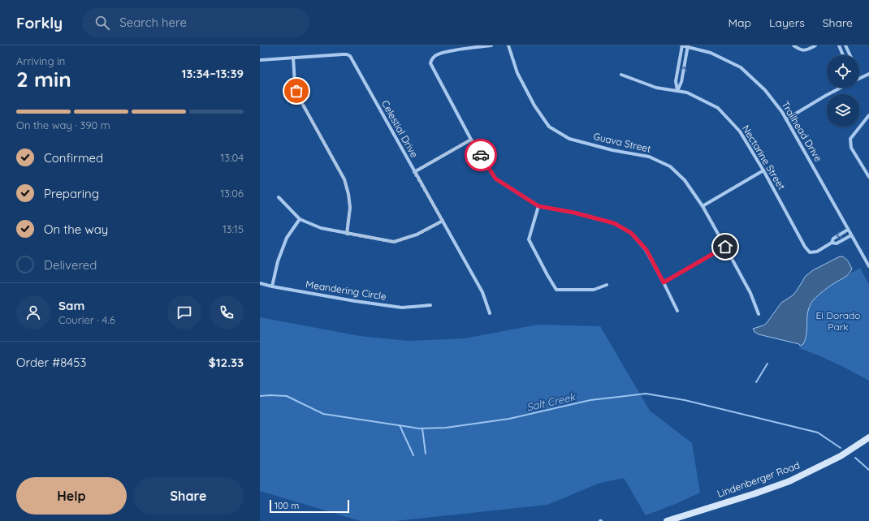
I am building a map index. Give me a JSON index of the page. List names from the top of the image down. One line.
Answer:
{"streets":{"street":["Celestial Drive","Trailhead Drive","Guava Street","Nectarine Street","Meandering Circle","Lindenberger Road"]},"crossings":[["Trailhead Drive","Nectarine Street"]],"water":["Salt Creek"],"parks":["El Dorado Park"],"scale_bar":"100 m","page":{"header":"Forkly","search":"Search here","nav":["Map","Layers","Share"],"heading":["2 min","Arriving in","13:34–13:39"],"panel":["Sam","Courier · 4.6","Order #8453","$12.33"],"bar":"On the way · 390 m","list":[["Confirmed","13:04"],["Preparing","13:06"],["On the way","13:15"],"Delivered"],"buttons":["Help","Share"],"scale":"100 m"}}
